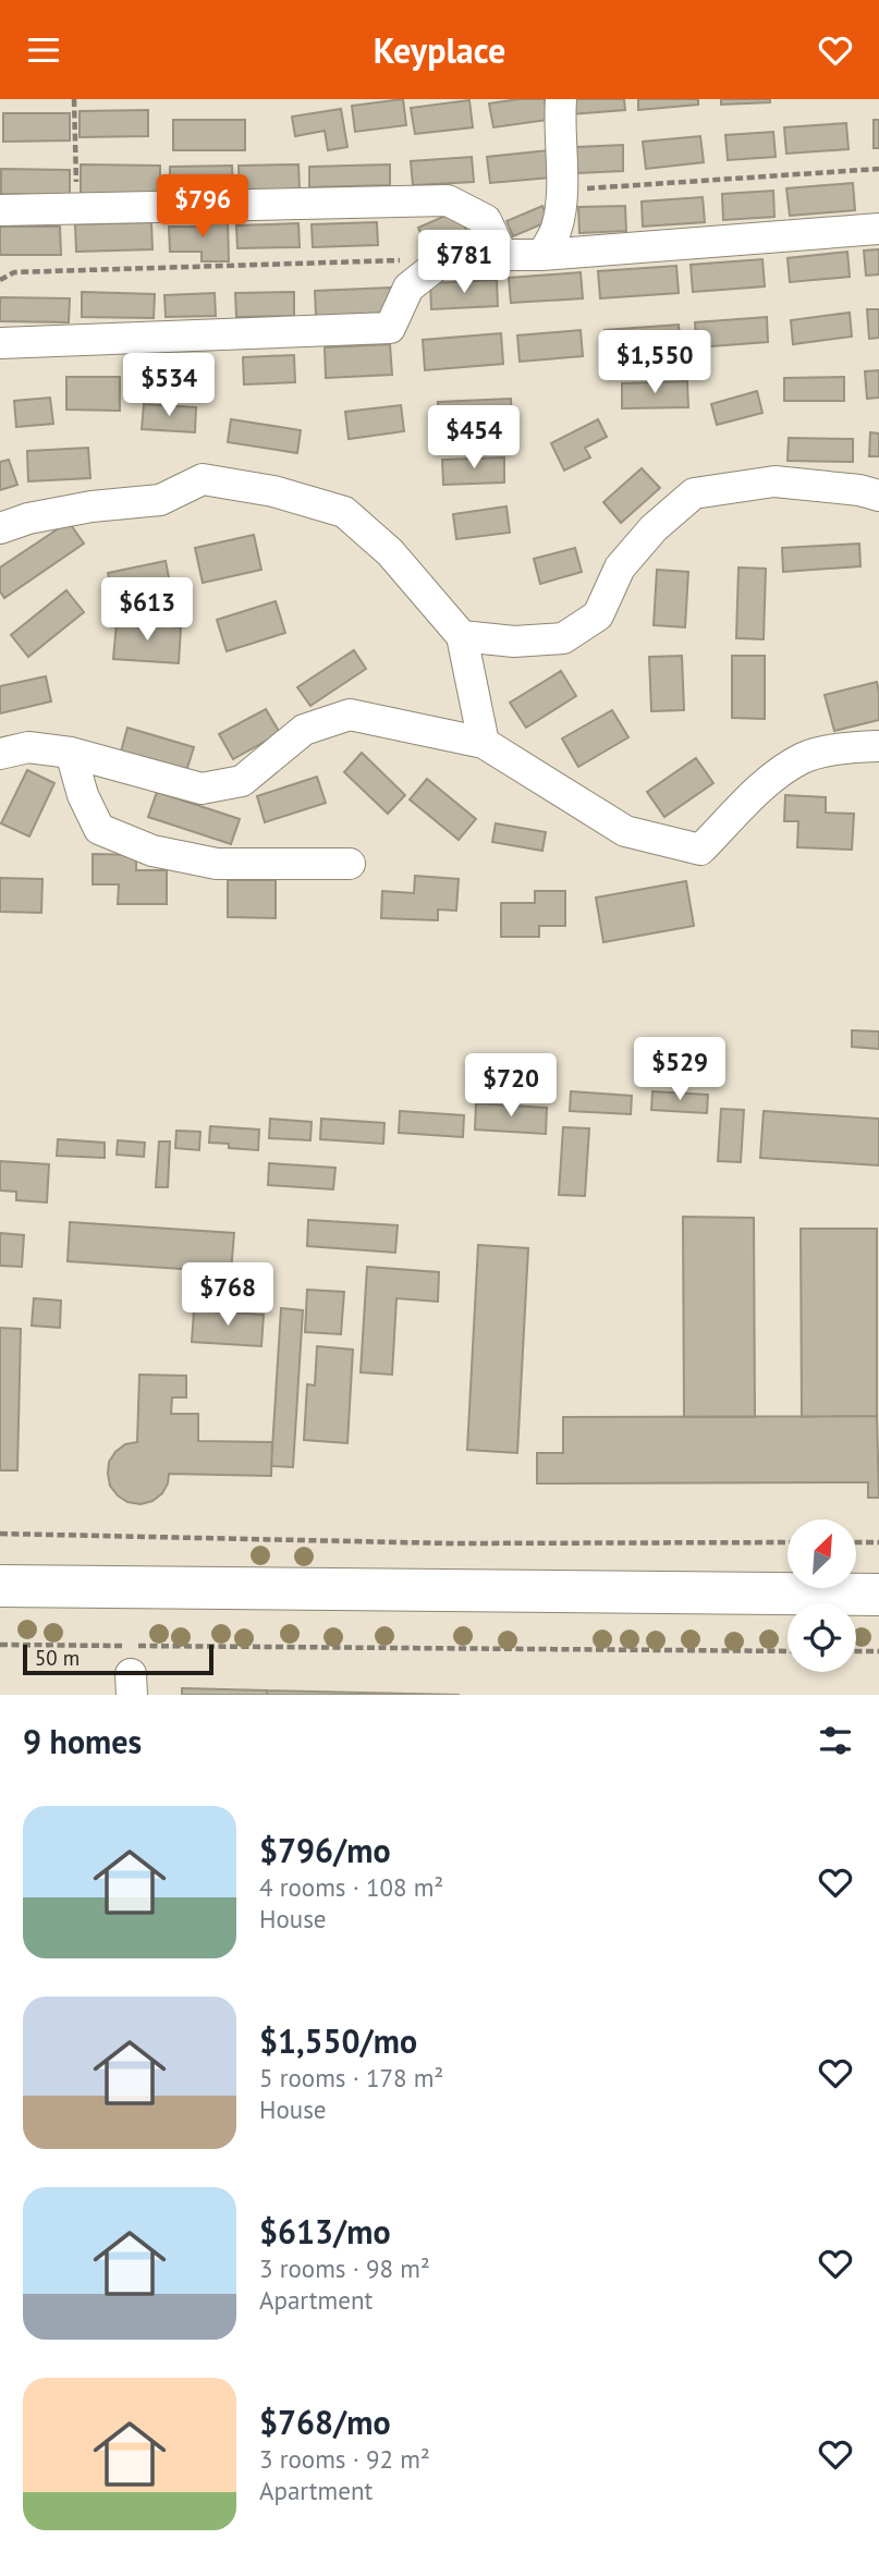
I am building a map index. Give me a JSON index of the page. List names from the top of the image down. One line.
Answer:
{"scale_bar":"50 m","north":"top right","page":{"header":"Keyplace","price":["$796","$781","$1,550","$534","$454","$613","$529","$720","$768"],"scale":"50 m","heading":"9 homes","list":[{"name":"$796/mo","note":"4 rooms · 108 m² · House"},{"name":"$1,550/mo","note":"5 rooms · 178 m² · House"},{"name":"$613/mo","note":"3 rooms · 98 m² · Apartment"},{"name":"$768/mo","note":"3 rooms · 92 m² · Apartment"}]}}
